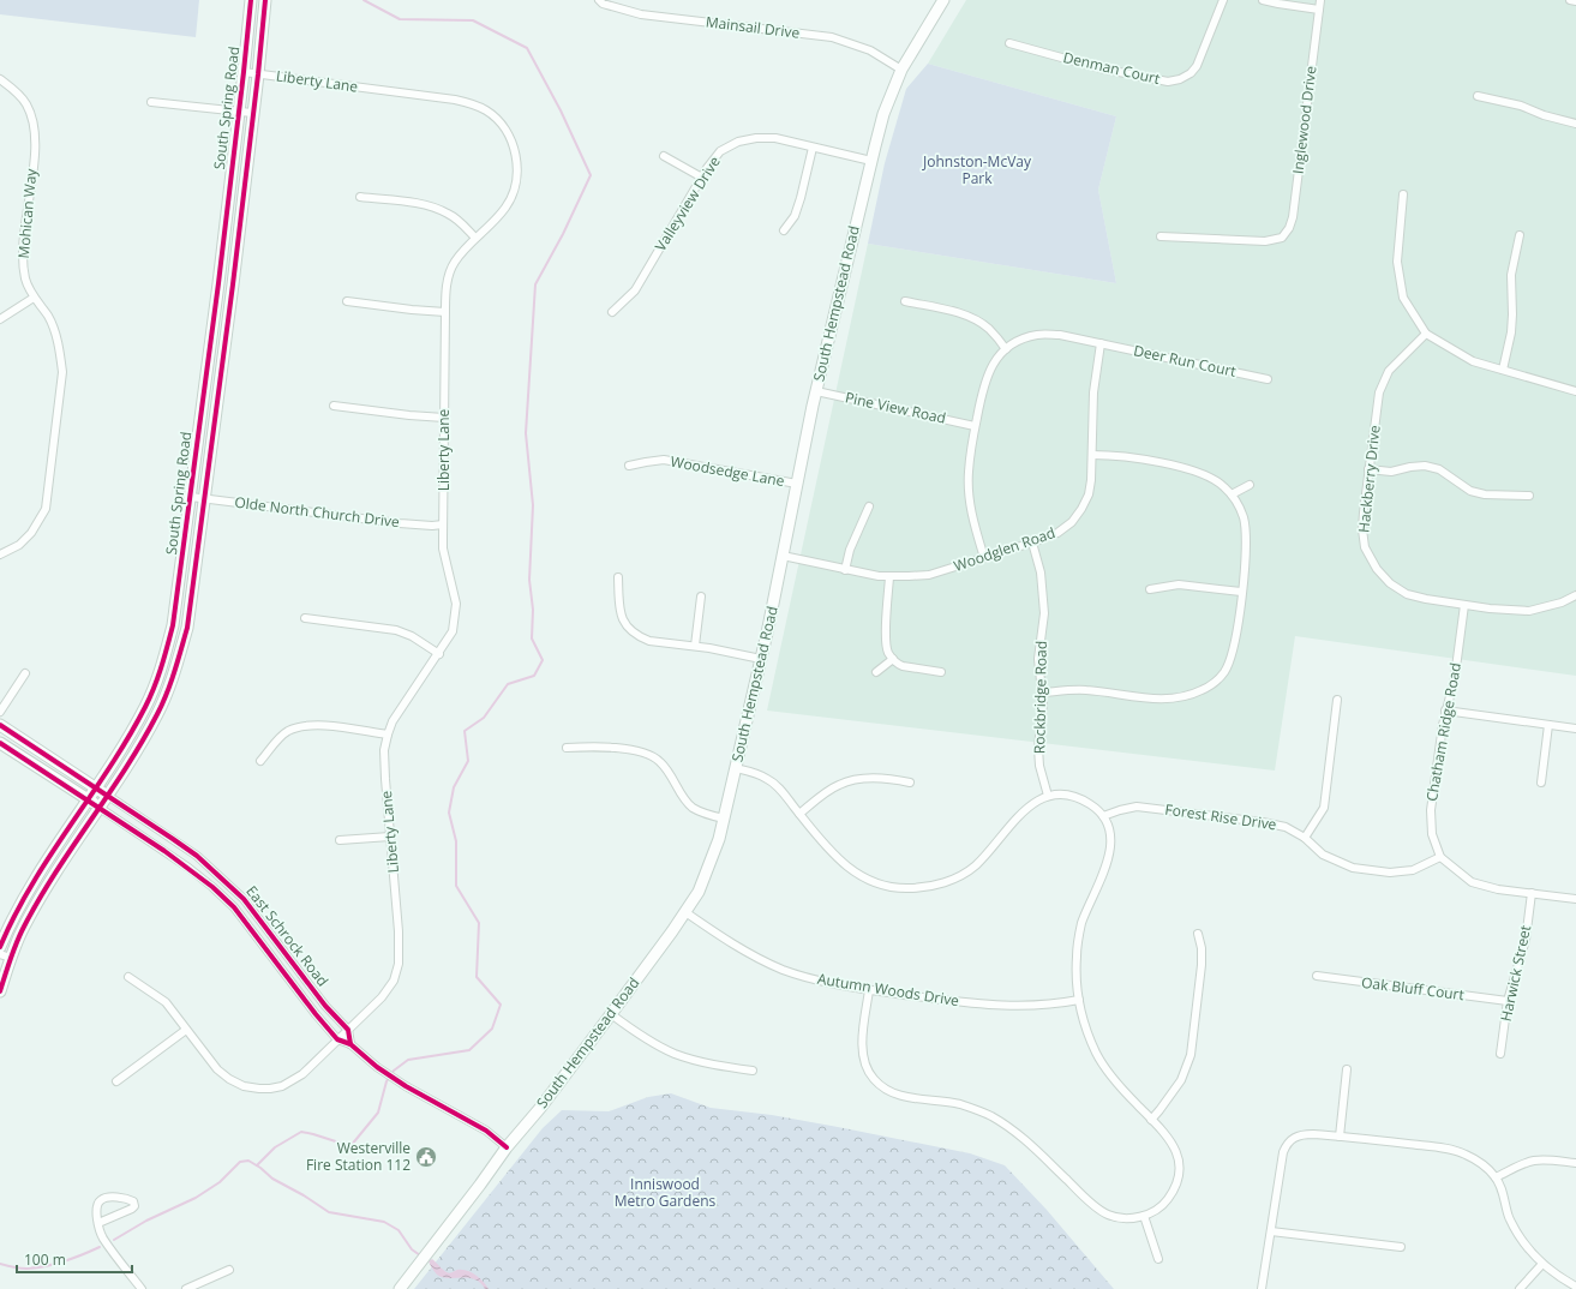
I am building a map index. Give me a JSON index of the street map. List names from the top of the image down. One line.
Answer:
{"streets":{"main road":["South Spring Road","South Hempstead Road","East Schrock Road"],"street":["Mainsail Drive","Denman Court","Liberty Lane","Inglewood Drive","Valleyview Drive","Mohican Way","Deer Run Court","Pine View Road","Woodsedge Lane","Hackberry Drive","Olde North Church Drive","Woodglen Road","Rockbridge Road","Chatham Ridge Road","Forest Rise Drive","Harwick Street","Oak Bluff Court","Autumn Woods Drive"]},"crossings":[["Mainsail Drive","South Hempstead Road"],["Liberty Lane","South Spring Road"],["Liberty Lane","Olde North Church Drive"],["Liberty Lane","East Schrock Road"],["South Spring Road","Olde North Church Drive"],["South Spring Road","East Schrock Road"],["Valleyview Drive","South Hempstead Road"],["South Hempstead Road","Pine View Road"],["South Hempstead Road","Woodsedge Lane"],["South Hempstead Road","Woodglen Road"],["South Hempstead Road","East Schrock Road"],["South Hempstead Road","Autumn Woods Drive"],["Deer Run Court","Woodglen Road"],["Hackberry Drive","Chatham Ridge Road"],["Woodglen Road","Rockbridge Road"],["Chatham Ridge Road","Forest Rise Drive"],["Harwick Street","Oak Bluff Court"]],"parks":["Johnston-McVay Park","Inniswood Metro Gardens"],"places":{"public building":["Westerville Fire Station 112"]},"scale_bar":"100 m"}
